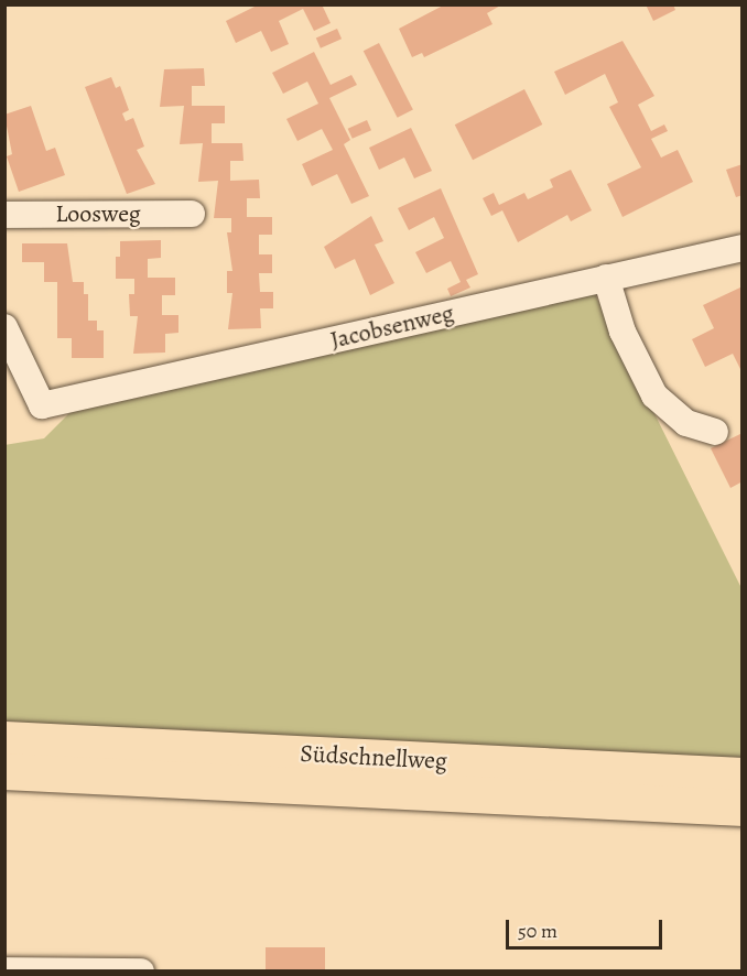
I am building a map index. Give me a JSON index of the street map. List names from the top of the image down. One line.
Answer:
{"streets":{"highway":["Südschnellweg"],"street":["Loosweg","Jacobsenweg"]},"scale_bar":"50 m"}
